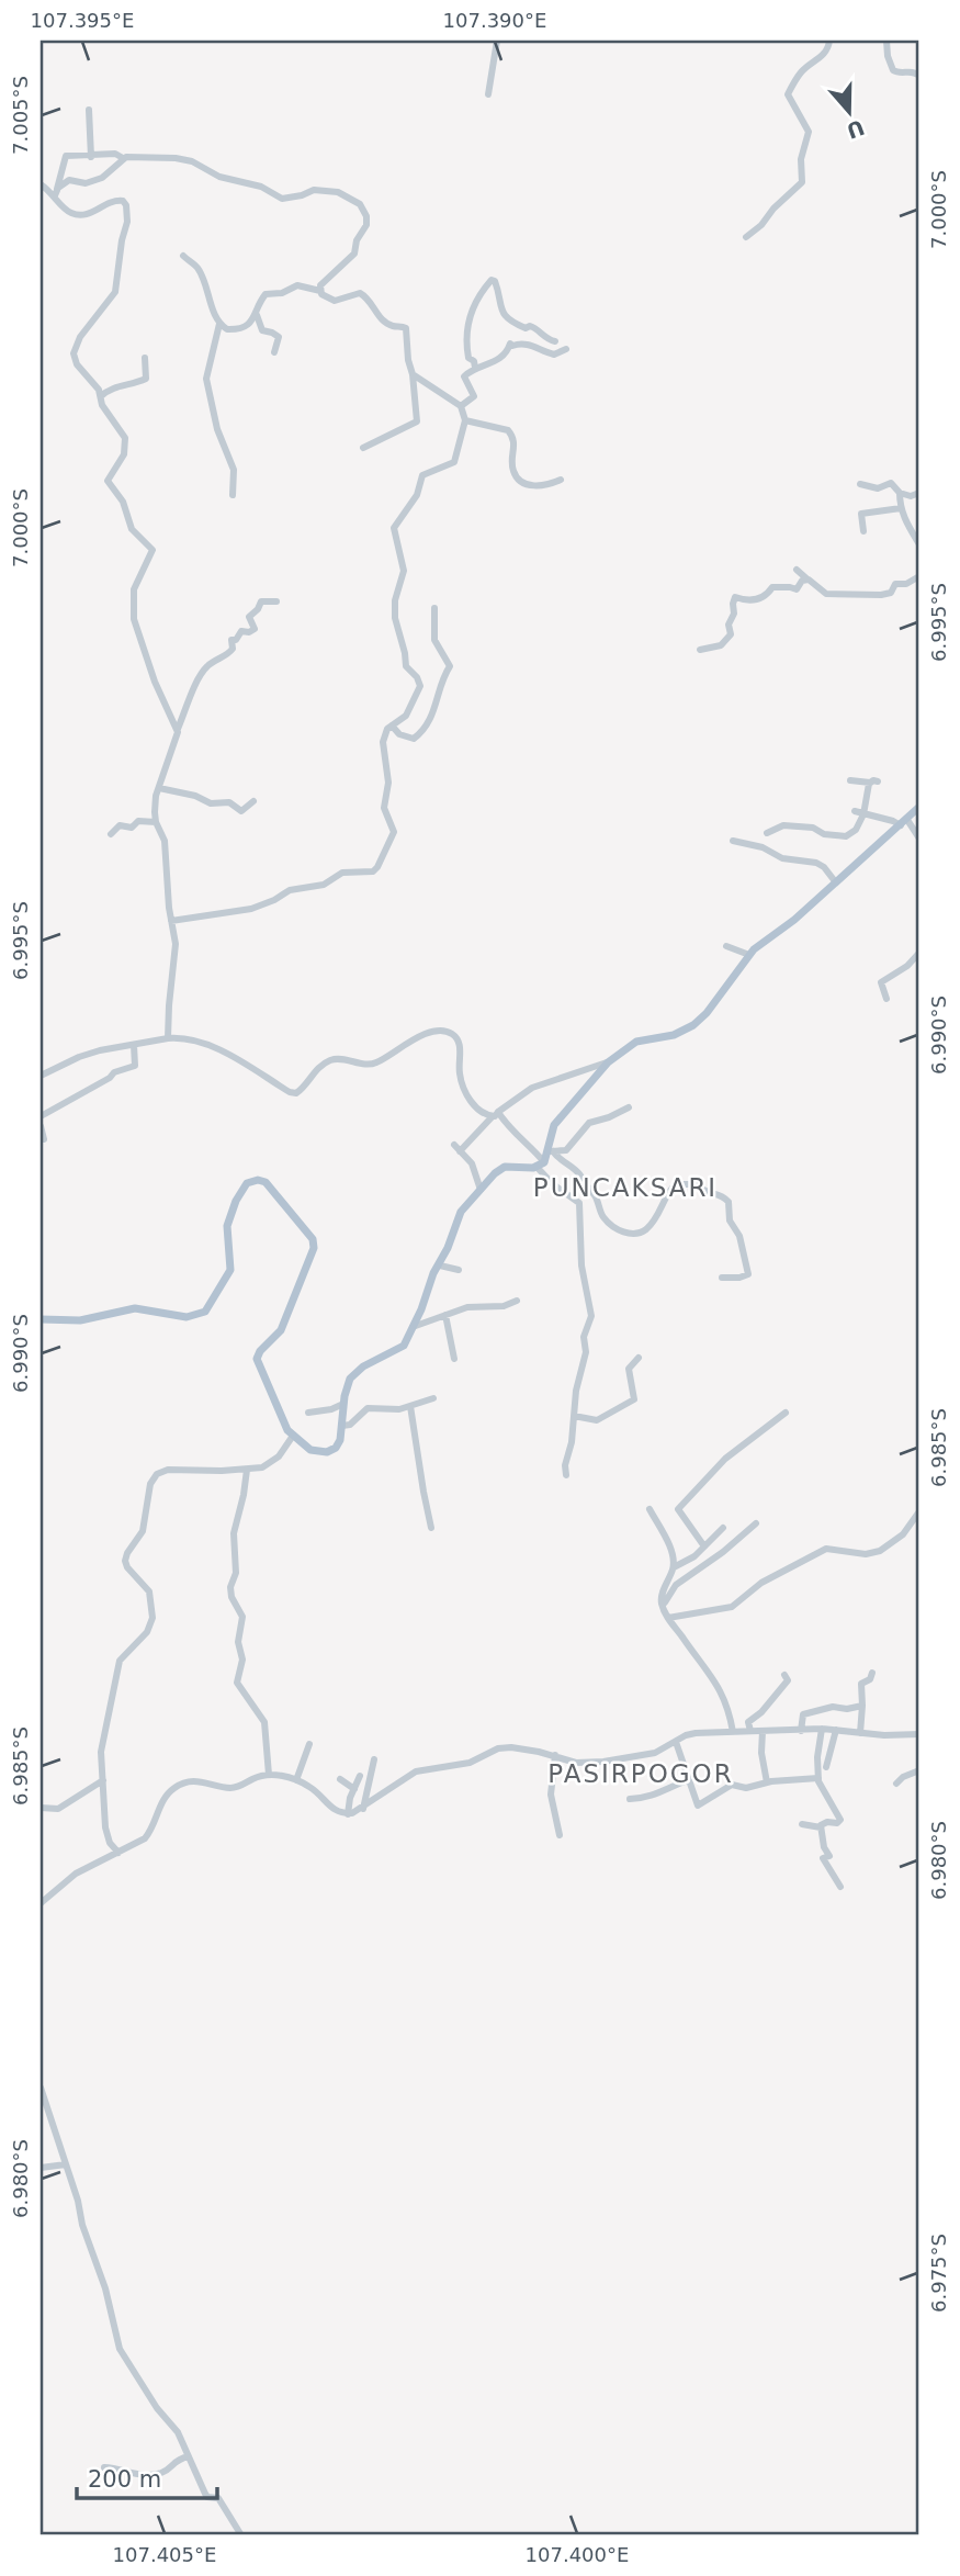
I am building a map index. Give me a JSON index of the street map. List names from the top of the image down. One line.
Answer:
{"districts":["PUNCAKSARI","PASIRPOGOR"],"scale_bar":"200 m","north":"bottom","coordinates":["107.395°E","107.390°E","7.005°S","7.000°S","6.995°S","6.990°S","6.985°S","6.980°S","6.975°S","107.405°E","107.400°E"]}
